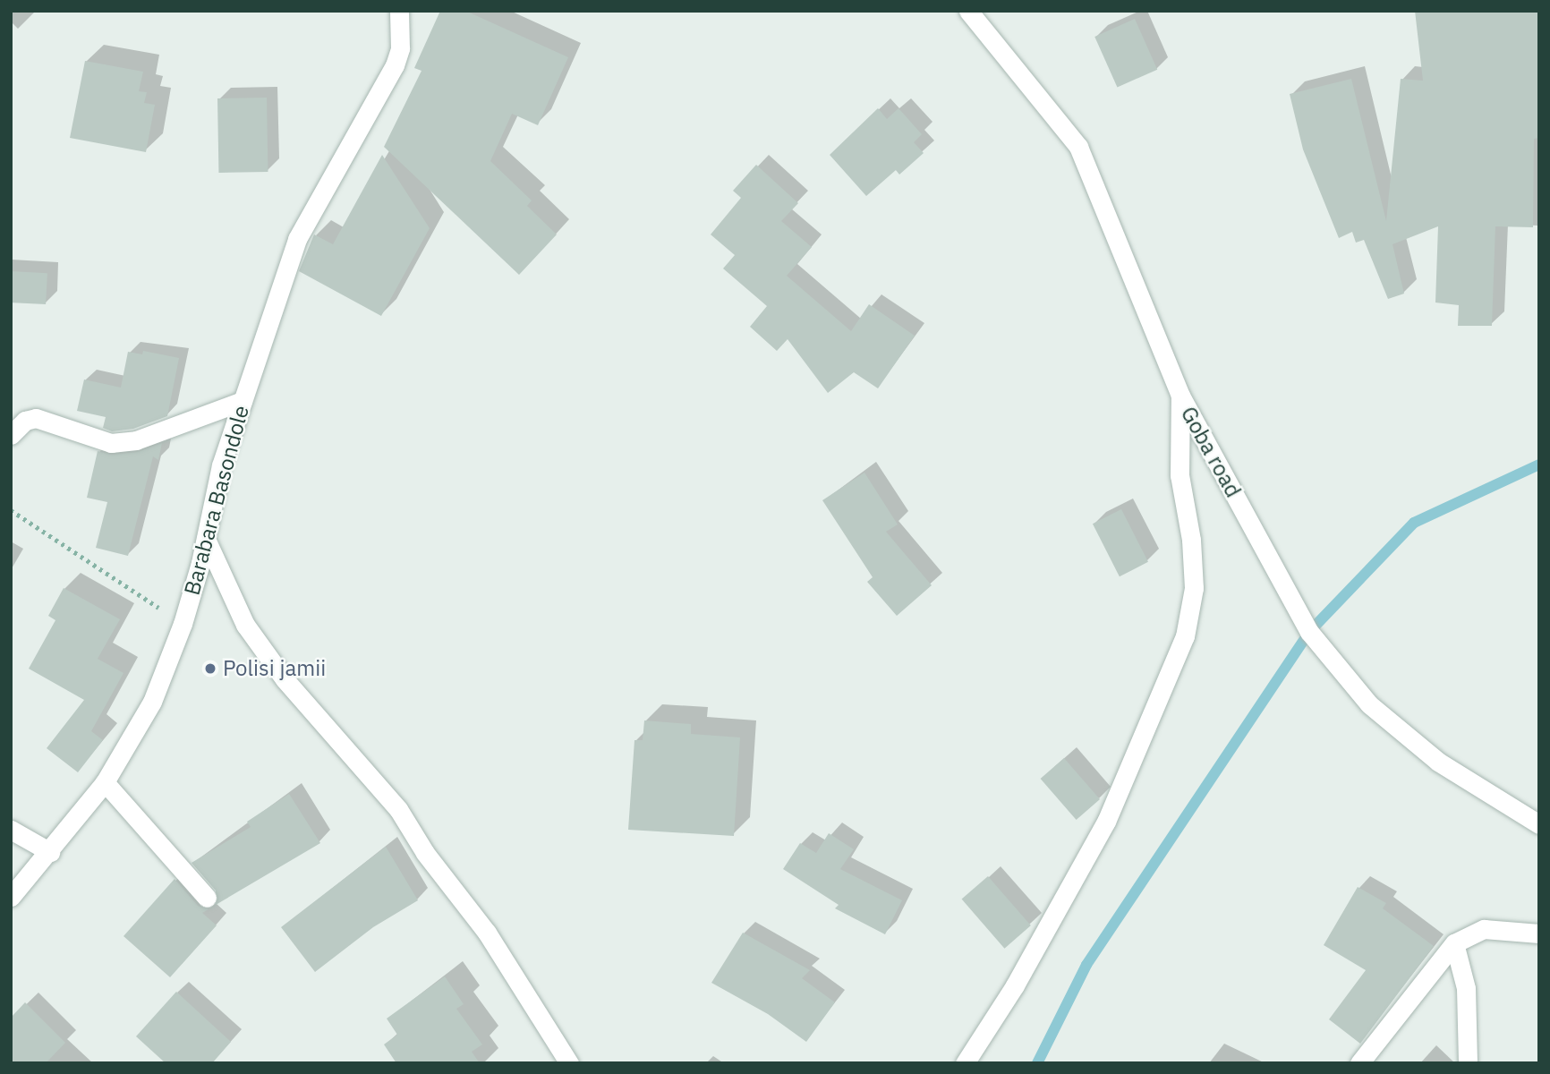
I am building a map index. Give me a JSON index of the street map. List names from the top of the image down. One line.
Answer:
{"streets":{"street":["Goba road","Barabara Basondole"]},"places":["Polisi jamii"]}
